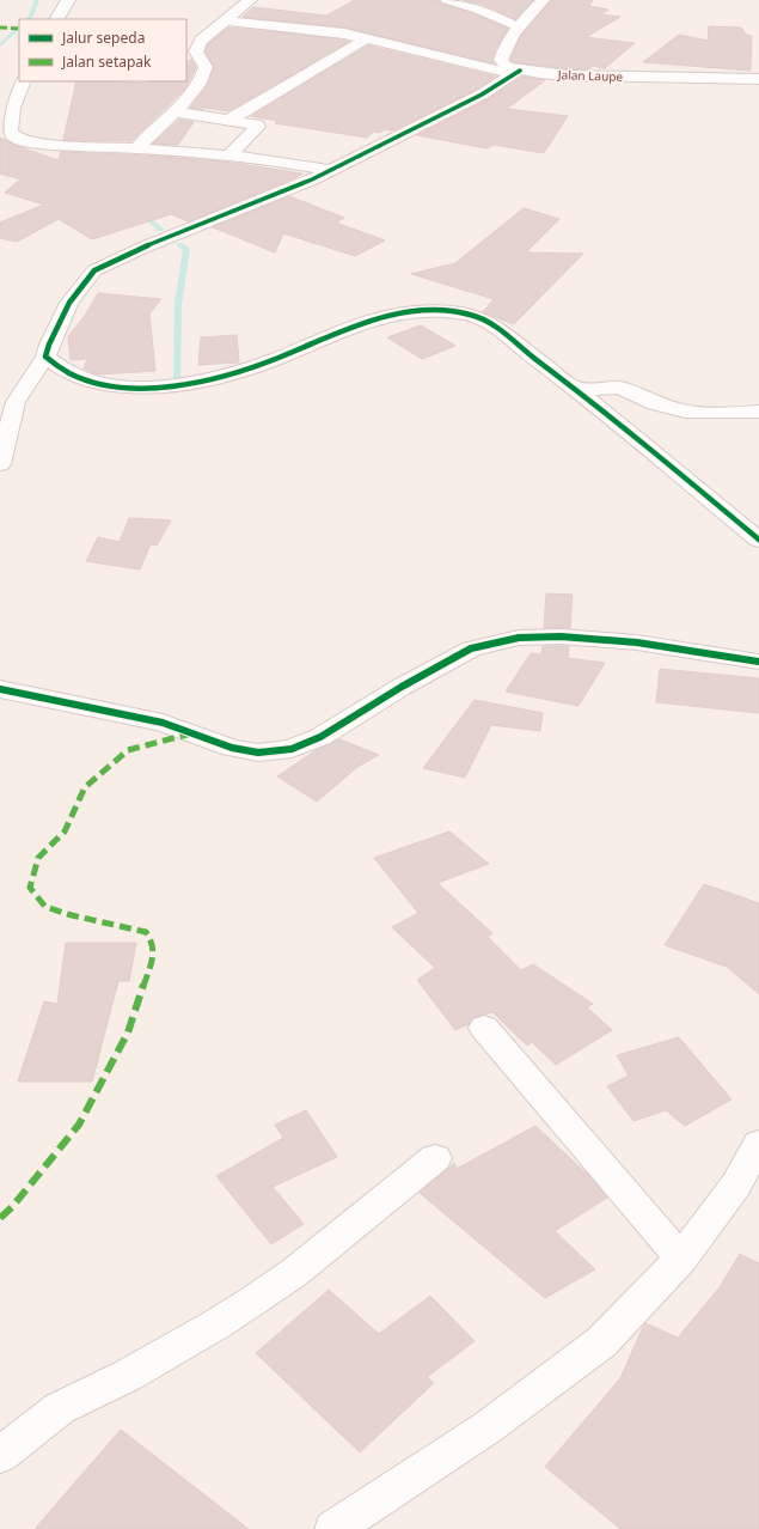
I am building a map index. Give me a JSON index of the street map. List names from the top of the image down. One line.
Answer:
{"streets":{"street":["Jalan Laupe"]},"legend":["Jalur sepeda","Jalan setapak"]}
